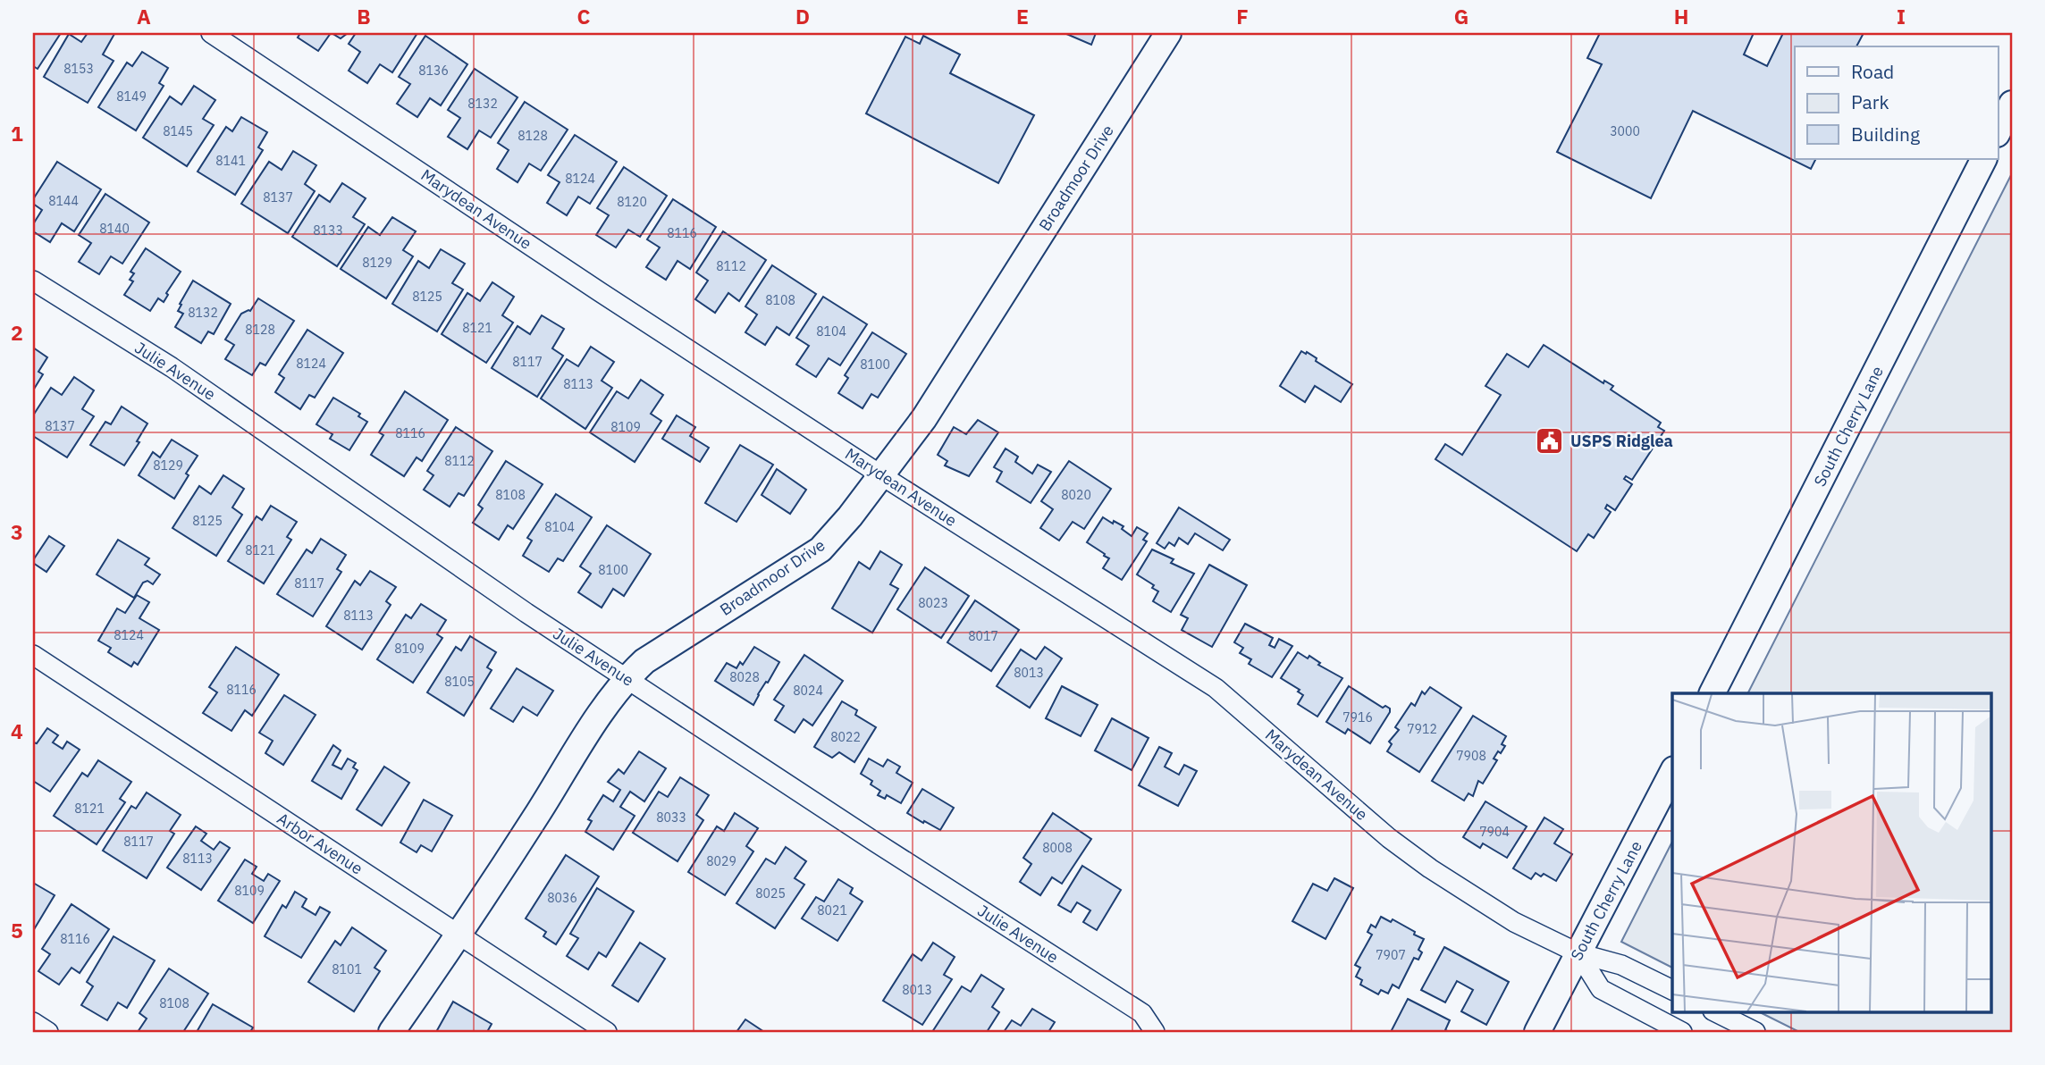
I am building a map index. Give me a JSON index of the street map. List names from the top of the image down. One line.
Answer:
{"streets":{"street":["Broadmoor Drive","Marydean Avenue","Julie Avenue","South Cherry Lane","Arbor Avenue"]},"crossings":[["Broadmoor Drive","Marydean Avenue"],["Broadmoor Drive","Julie Avenue"],["Broadmoor Drive","Arbor Avenue"],["Marydean Avenue","South Cherry Lane"]],"places":{"public building":["USPS Ridglea"]},"house_numbers":["8153","8136","8149","8132","8145","3000","8128","8141","8124","8137","8144","8120","8140","8133","8116","8129","8112","8125","8108","8132","8121","8128","8104","8117","8124","8100","8113","8137","8109","8116","8112","8129","8108","8020","8125","8104","8121","8100","8117","8023","8113","8124","8017","8109","8013","8028","8105","8116","8024","7916","7912","8022","7908","8121","8033","7904","8117","8008","8113","8029","8109","8025","8036","8021","8116","7907","8101","8013","8108"],"legend":["Road","Park","Building"],"grid":{"columns":["A","B","C","D","E","F","G","H","I"],"rows":["1","2","3","4","5"]}}
